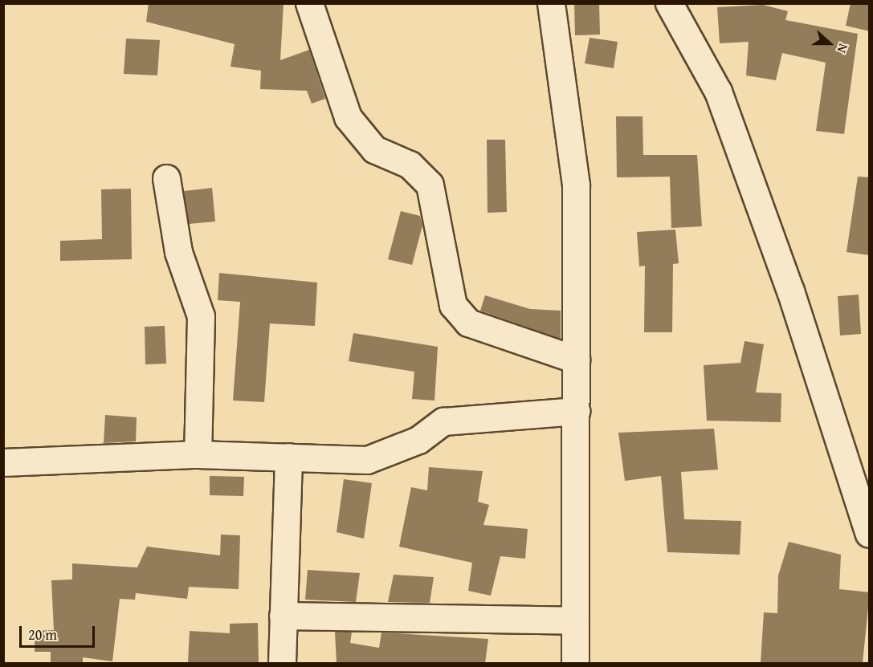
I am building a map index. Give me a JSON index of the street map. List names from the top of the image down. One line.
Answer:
{"scale_bar":"20 m","north":"right"}
